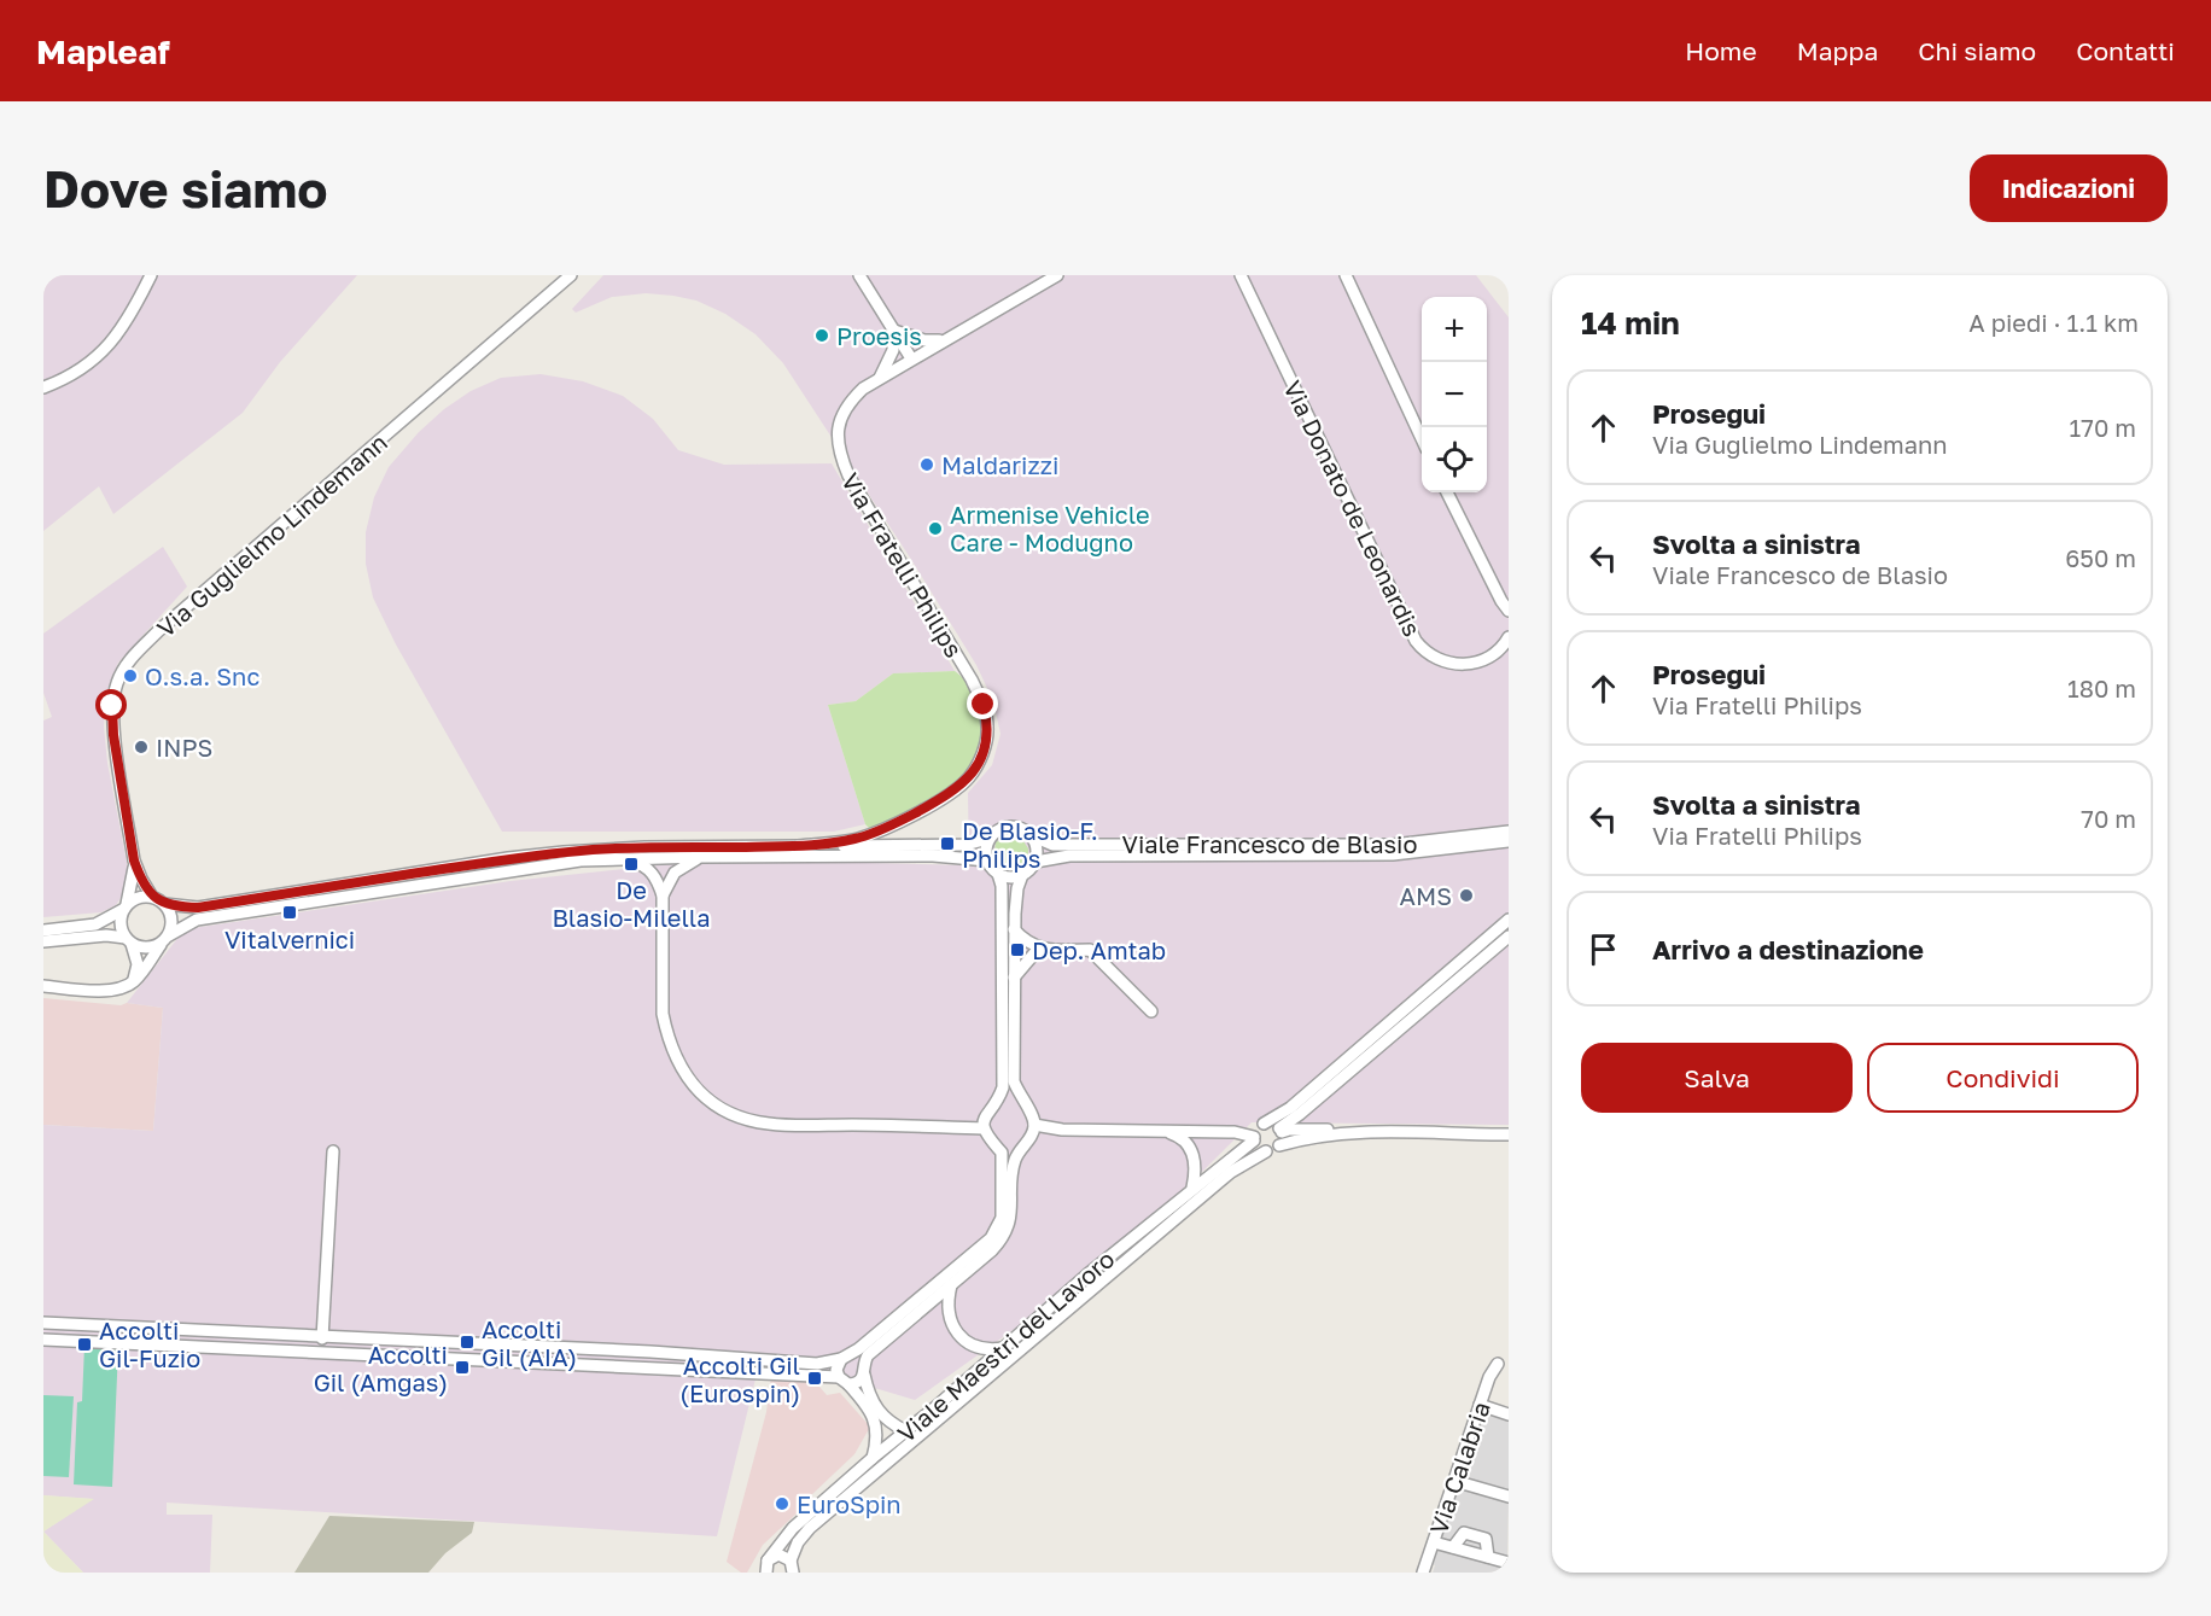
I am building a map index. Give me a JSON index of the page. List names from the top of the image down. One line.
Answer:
{"streets":{"street":["Via Donato de Leonardis","Via Guglielmo Lindemann","Via Fratelli Philips","Viale Francesco de Blasio","Viale Maestri del Lavoro","Via Calabria"]},"places":{"other":["Proesis","Maldarizzi","Armenise Vehicle Care - Modugno","O.s.a. Snc","INPS","AMS","EuroSpin"],"transit":["De Blasio-F. Philips","De Blasio-Milella","Vitalvernici","Dep. Amtab","Accolti Gil (AIA)","Accolti Gil-Fuzio","Accolti Gil (Amgas)","Accolti Gil (Eurospin)"]},"page":{"header":"Mapleaf","nav":["Home","Mappa","Chi siamo","Contatti"],"buttons":["Indicazioni",["Salva","Condividi"]],"title":"Dove siamo","heading":["14 min","A piedi · 1.1 km"],"map_buttons":["+","−"],"list":[["Prosegui","Via Guglielmo Lindemann","170 m"],["Svolta a sinistra","Viale Francesco de Blasio","650 m"],["Prosegui","Via Fratelli Philips","180 m"],["Svolta a sinistra","Via Fratelli Philips","70 m"],"Arrivo a destinazione"]}}
